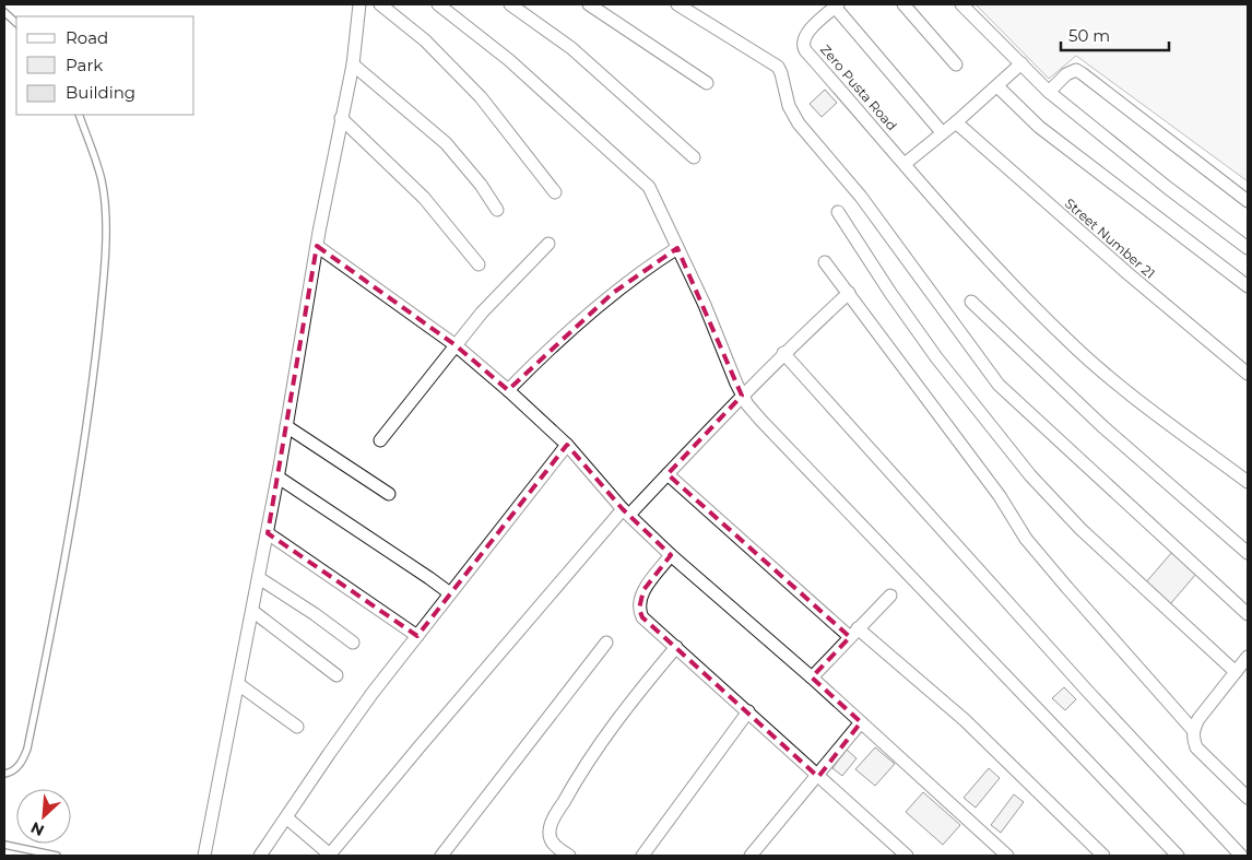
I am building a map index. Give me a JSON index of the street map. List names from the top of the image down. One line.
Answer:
{"streets":{"street":["Zero Pusta Road","Street Number 21"]},"legend":["Road","Park","Building"],"scale_bar":"50 m","north":"bottom left"}
